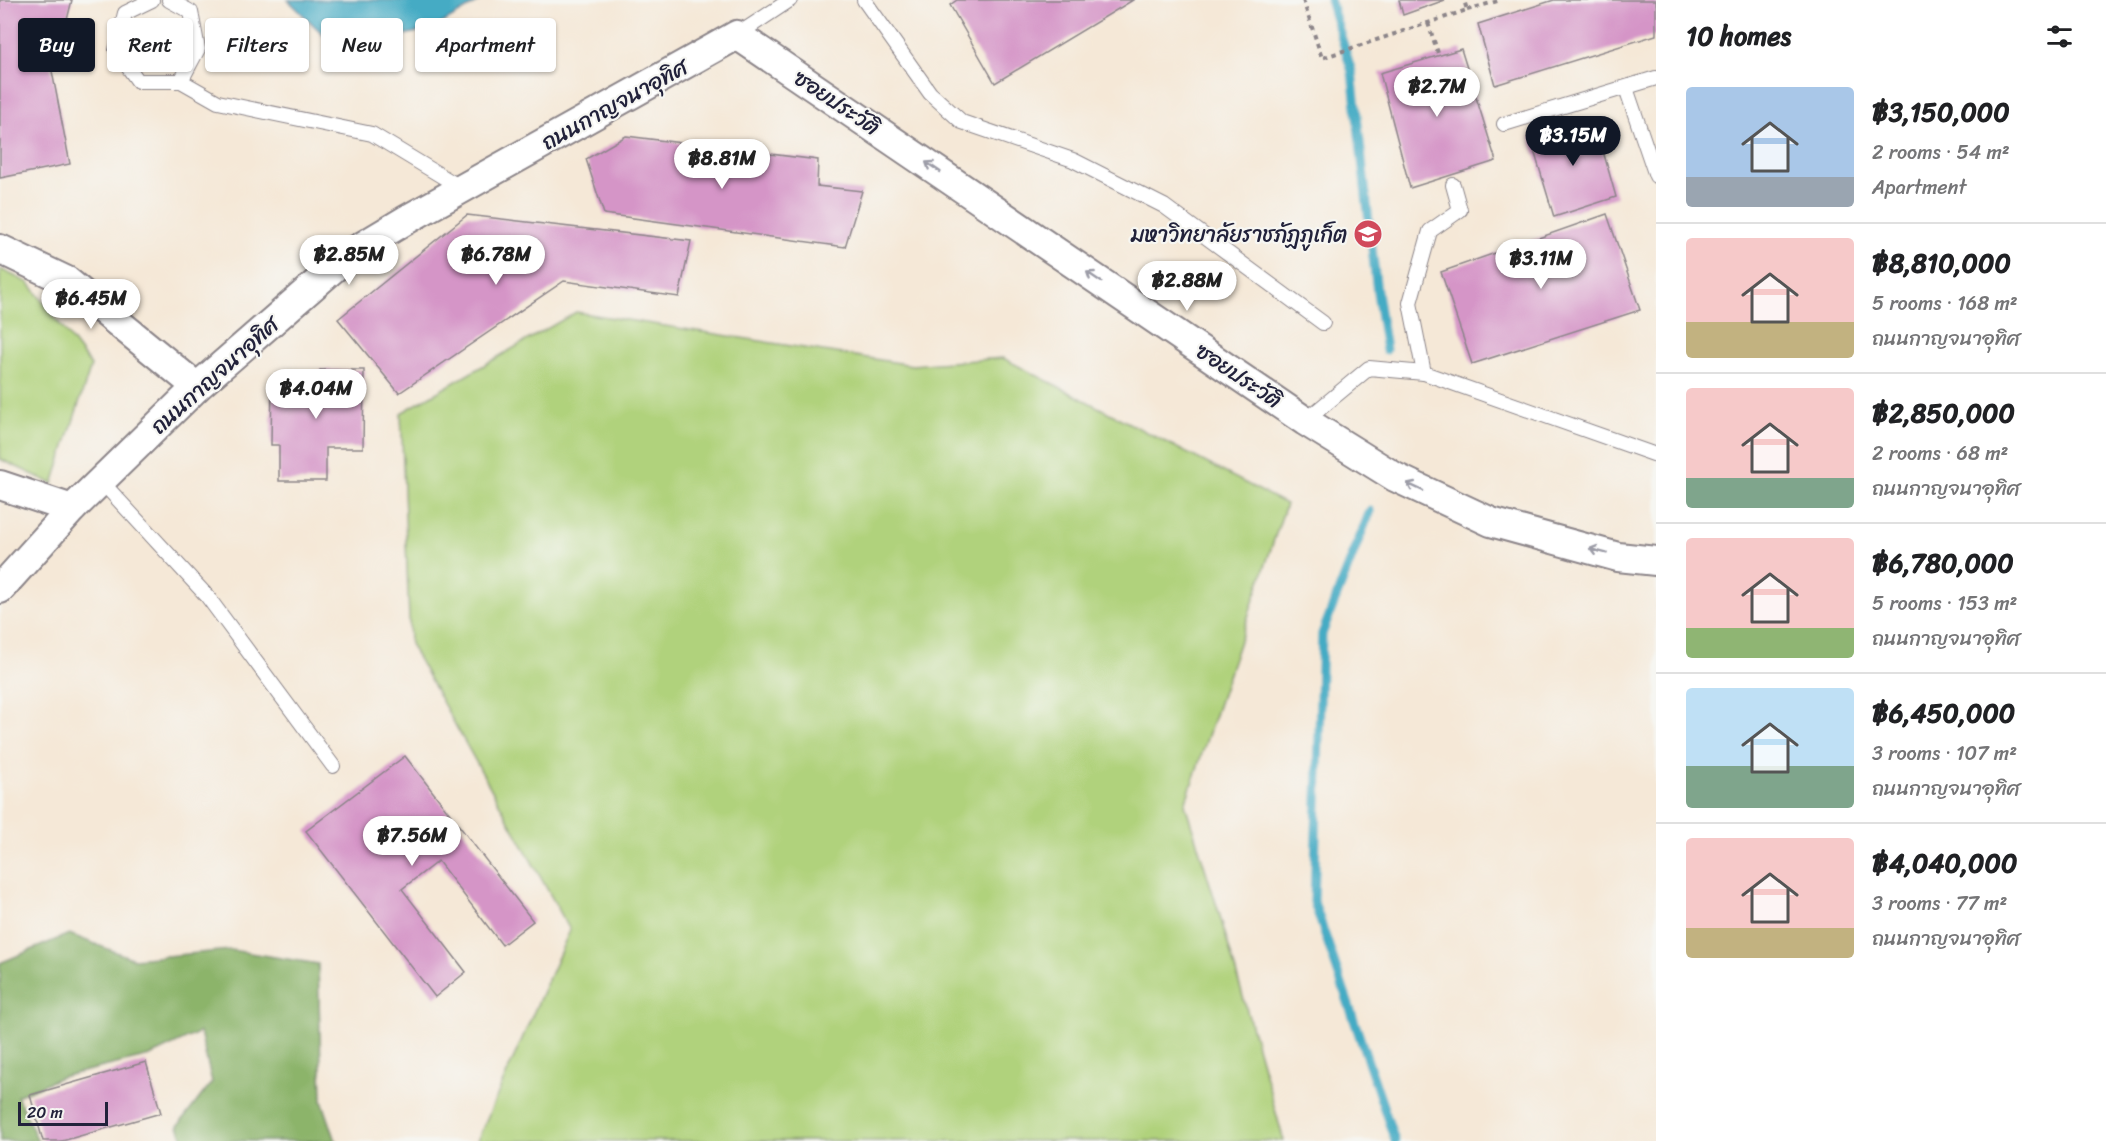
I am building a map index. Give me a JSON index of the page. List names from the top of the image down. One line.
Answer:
{"streets":{"street":["ซอยประวัติ","ถนนกาญจนาอุทิศ"]},"crossings":[["ซอยประวัติ","ถนนกาญจนาอุทิศ"]],"one_way":["ซอยประวัติ"],"places":{"school or university":["มหาวิทยาลัยราชภัฏภูเก็ต"]},"scale_bar":"20 m","page":{"heading":"10 homes","chip":["Buy","Rent","Filters","New","Apartment"],"price":["฿2.7M","฿3.15M","฿8.81M","฿2.85M","฿6.78M","฿3.11M","฿2.88M","฿6.45M","฿4.04M","฿7.56M"],"list":[{"name":"฿3,150,000","note":"2 rooms · 54 m² · Apartment"},{"name":"฿8,810,000","note":"5 rooms · 168 m² · ถนนกาญจนาอุทิศ"},{"name":"฿2,850,000","note":"2 rooms · 68 m² · ถนนกาญจนาอุทิศ"},{"name":"฿6,780,000","note":"5 rooms · 153 m² · ถนนกาญจนาอุทิศ"},{"name":"฿6,450,000","note":"3 rooms · 107 m² · ถนนกาญจนาอุทิศ"},{"name":"฿4,040,000","note":"3 rooms · 77 m² · ถนนกาญจนาอุทิศ"}],"scale":"20 m"}}
